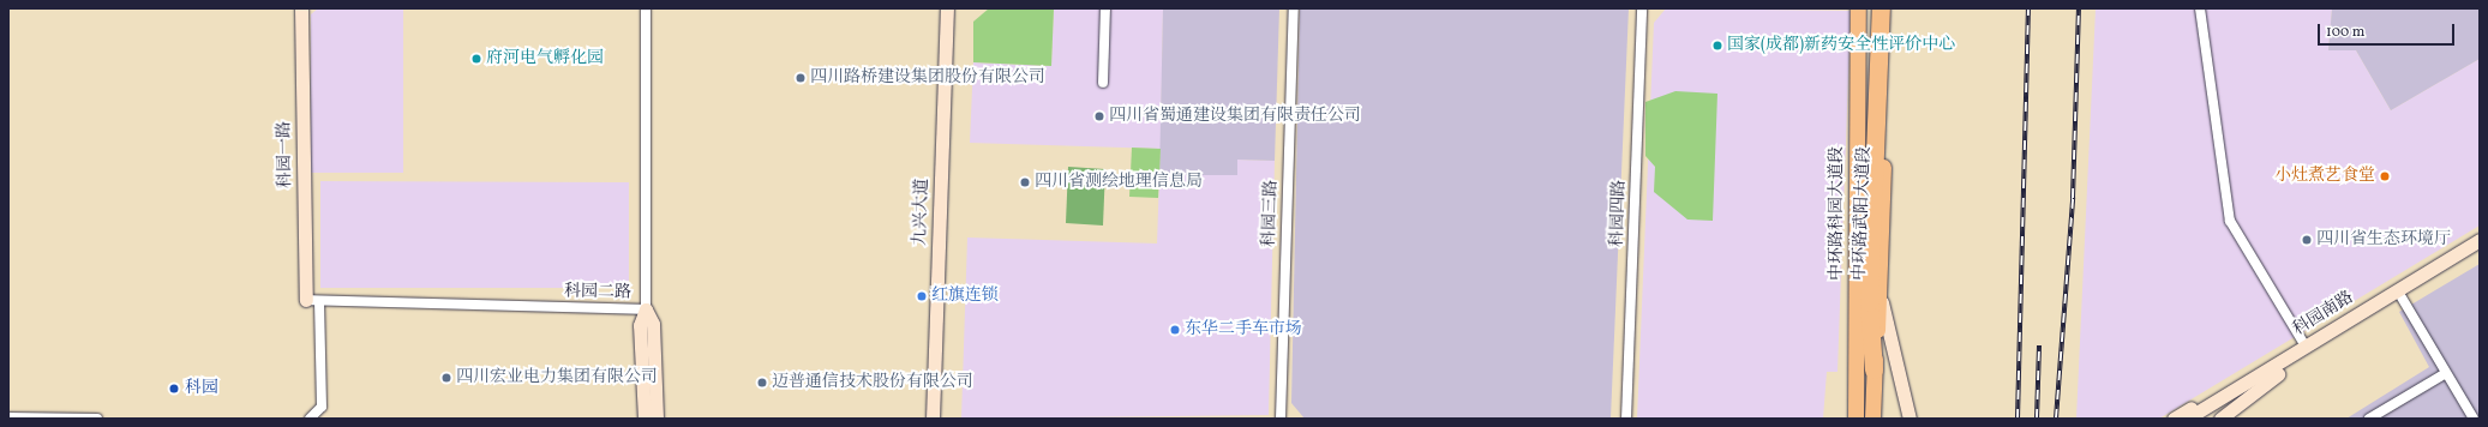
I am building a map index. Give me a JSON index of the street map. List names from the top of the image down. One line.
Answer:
{"streets":{"main road":["中环路科园大道段","中环路武阳大道段"],"street":["科园一路","九兴大道","科园三路","科园四路","科园二路","科园南路"]},"crossings":[["科园一路","科园二路"]],"places":["国家(成都)新药安全性评价中心","府河电气孵化园","四川路桥建设集团股份有限公司","四川省蜀通建设集团有限责任公司","小灶煮艺食堂","四川省测绘地理信息局","四川省生态环境厅","红旗连锁","东华二手车市场","四川宏业电力集团有限公司","迈普通信技术股份有限公司","科园"],"scale_bar":"100 m"}
